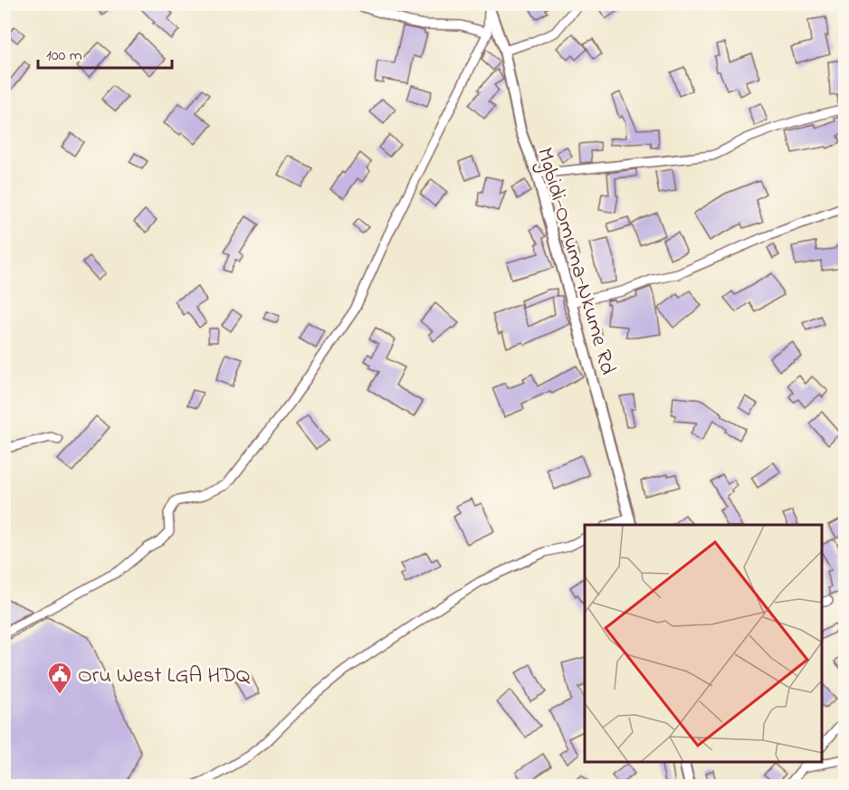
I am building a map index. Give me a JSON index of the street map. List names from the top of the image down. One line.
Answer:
{"streets":{"street":["Mgbidi-Omuma-Nkume Rd"]},"places":{"public building":["Oru West LGA HDQ"]},"scale_bar":"100 m"}
